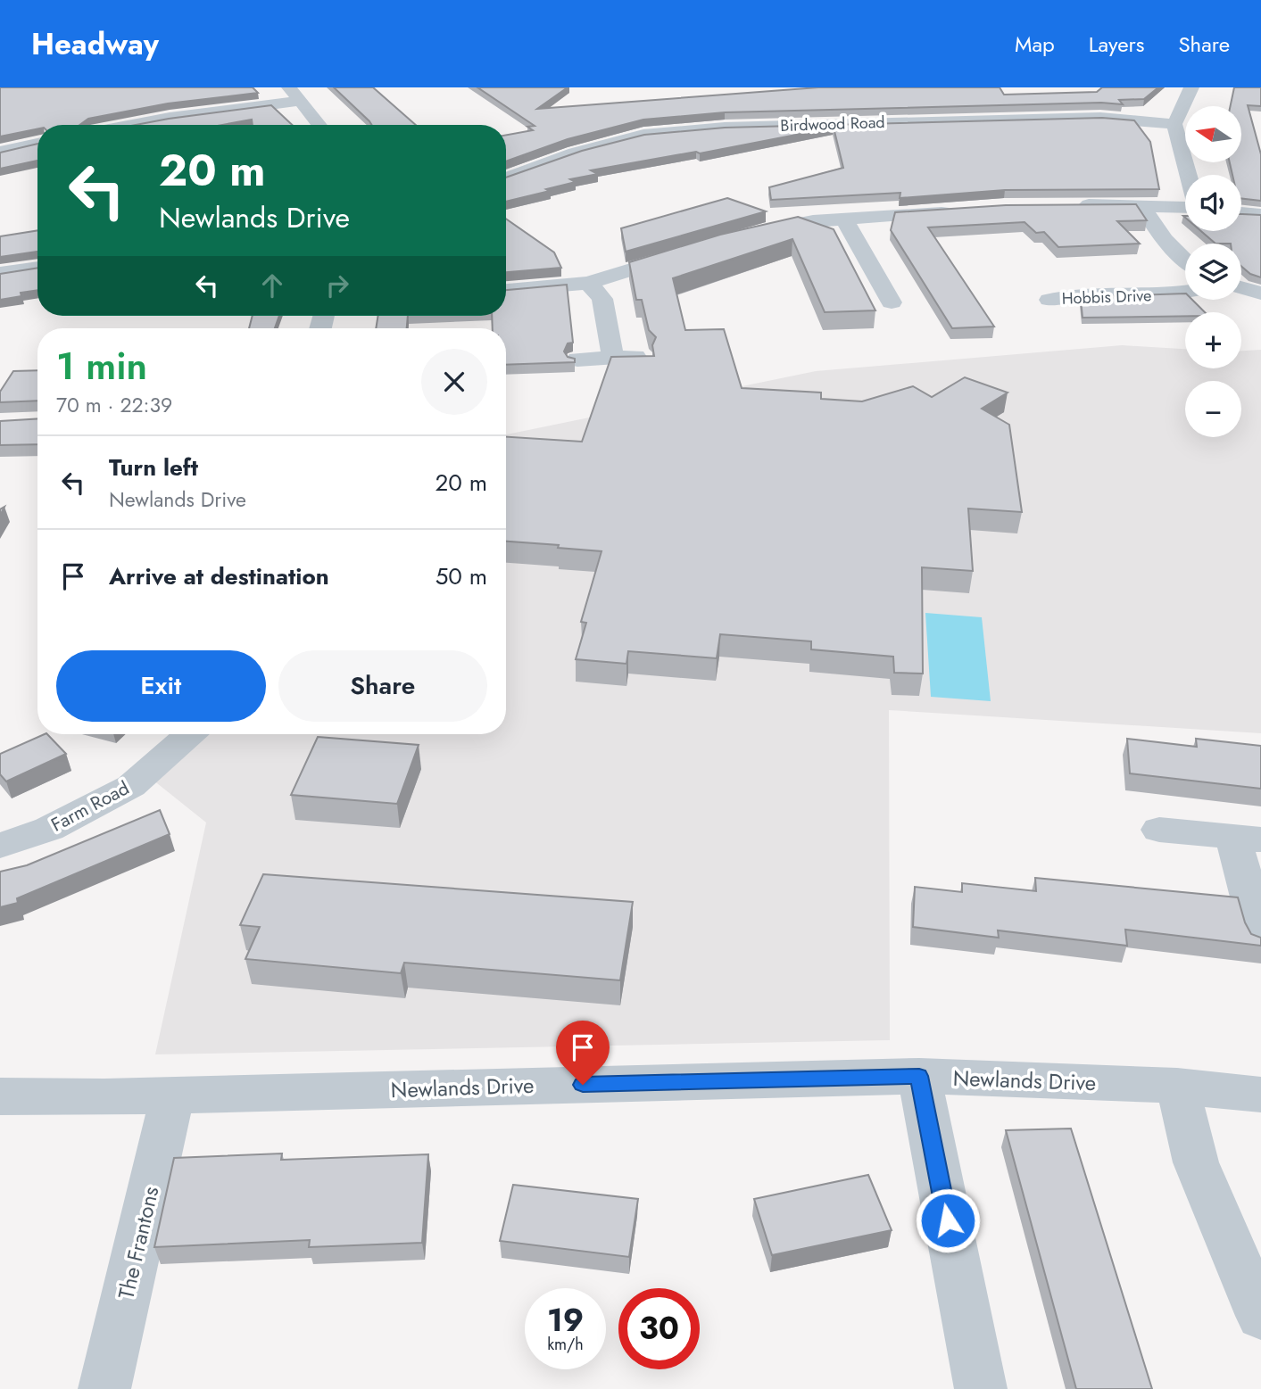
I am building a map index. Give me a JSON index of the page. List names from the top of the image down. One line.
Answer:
{"streets":{"street":["Birdwood Road","Hobbis Drive","Farm Road","Newlands Drive","The Frantons"]},"crossings":[["Newlands Drive","The Frantons"]],"north":"left","page":{"header":"Headway","nav":["Map","Layers","Share"],"map_buttons":["+","−"],"turn":["20 m","Newlands Drive"],"heading":["1 min","70 m · 22:39"],"list":[{"name":"Turn left","note":"Newlands Drive","value":"20 m"},{"name":"Arrive at destination","value":"50 m"}],"buttons":["Exit","Share"],"speed":"19 km/h","limit":"30"}}
